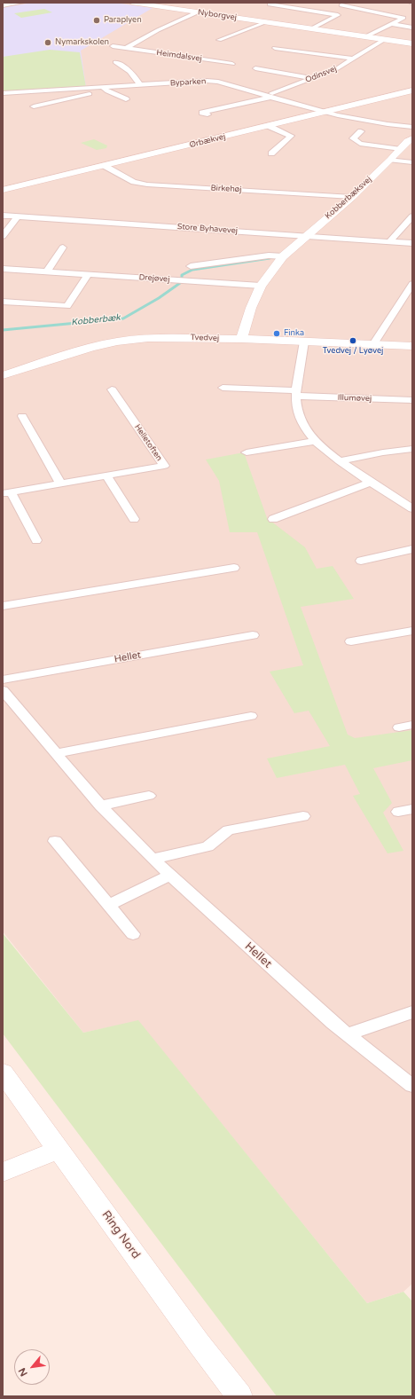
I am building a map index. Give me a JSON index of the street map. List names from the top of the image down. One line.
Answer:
{"streets":{"street":["Nyborgvej","Heimdalsvej","Odinsvej","Byparken","Ørbækvej","Birkehøj","Kobberbæksvej","Store Byhavevej","Drejøvej","Tvedvej","Illumøvej","Helletoften","Hellet","Ring Nord"]},"crossings":[["Nyborgvej","Odinsvej"],["Odinsvej","Byparken"],["Byparken","Ørbækvej"],["Ørbækvej","Birkehøj"],["Birkehøj","Kobberbæksvej"],["Kobberbæksvej","Store Byhavevej"],["Kobberbæksvej","Drejøvej"],["Kobberbæksvej","Tvedvej"]],"water":["Kobberbæk"],"places":["Paraplyen","Nymarkskolen","Finka","Tvedvej / Lyøvej"],"north":"bottom left"}
